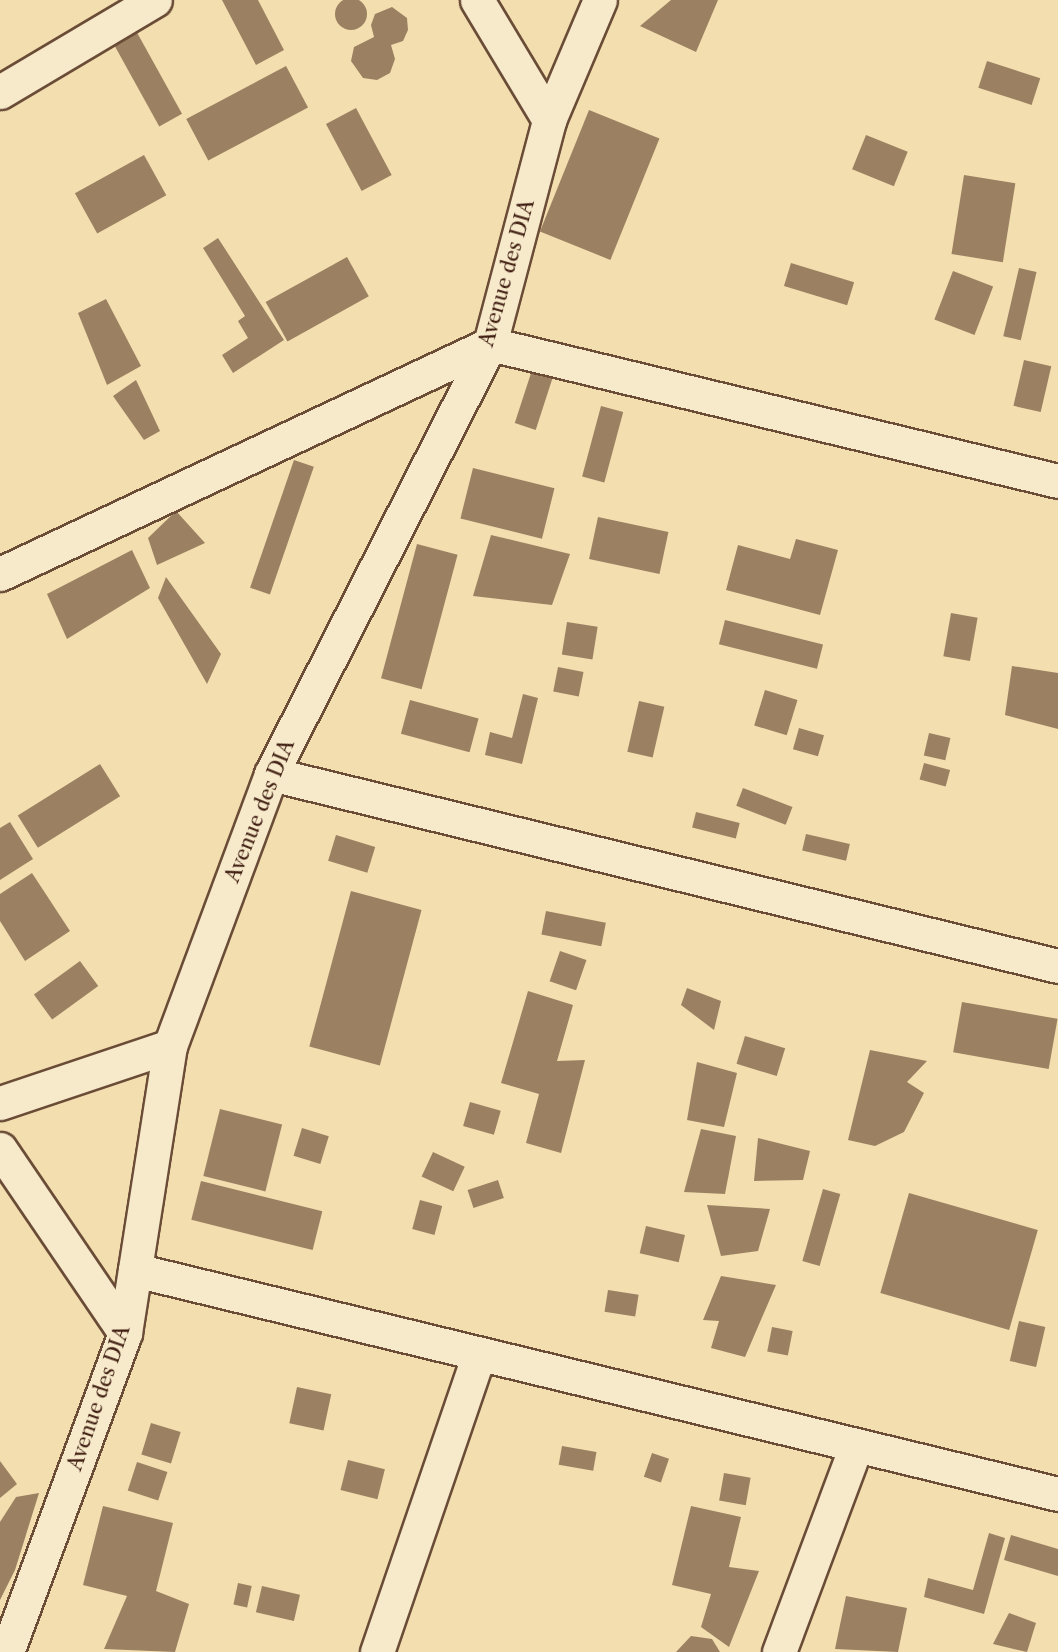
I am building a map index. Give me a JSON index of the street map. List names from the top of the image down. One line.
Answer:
{"streets":{"street":["Avenue des DIA"]}}
